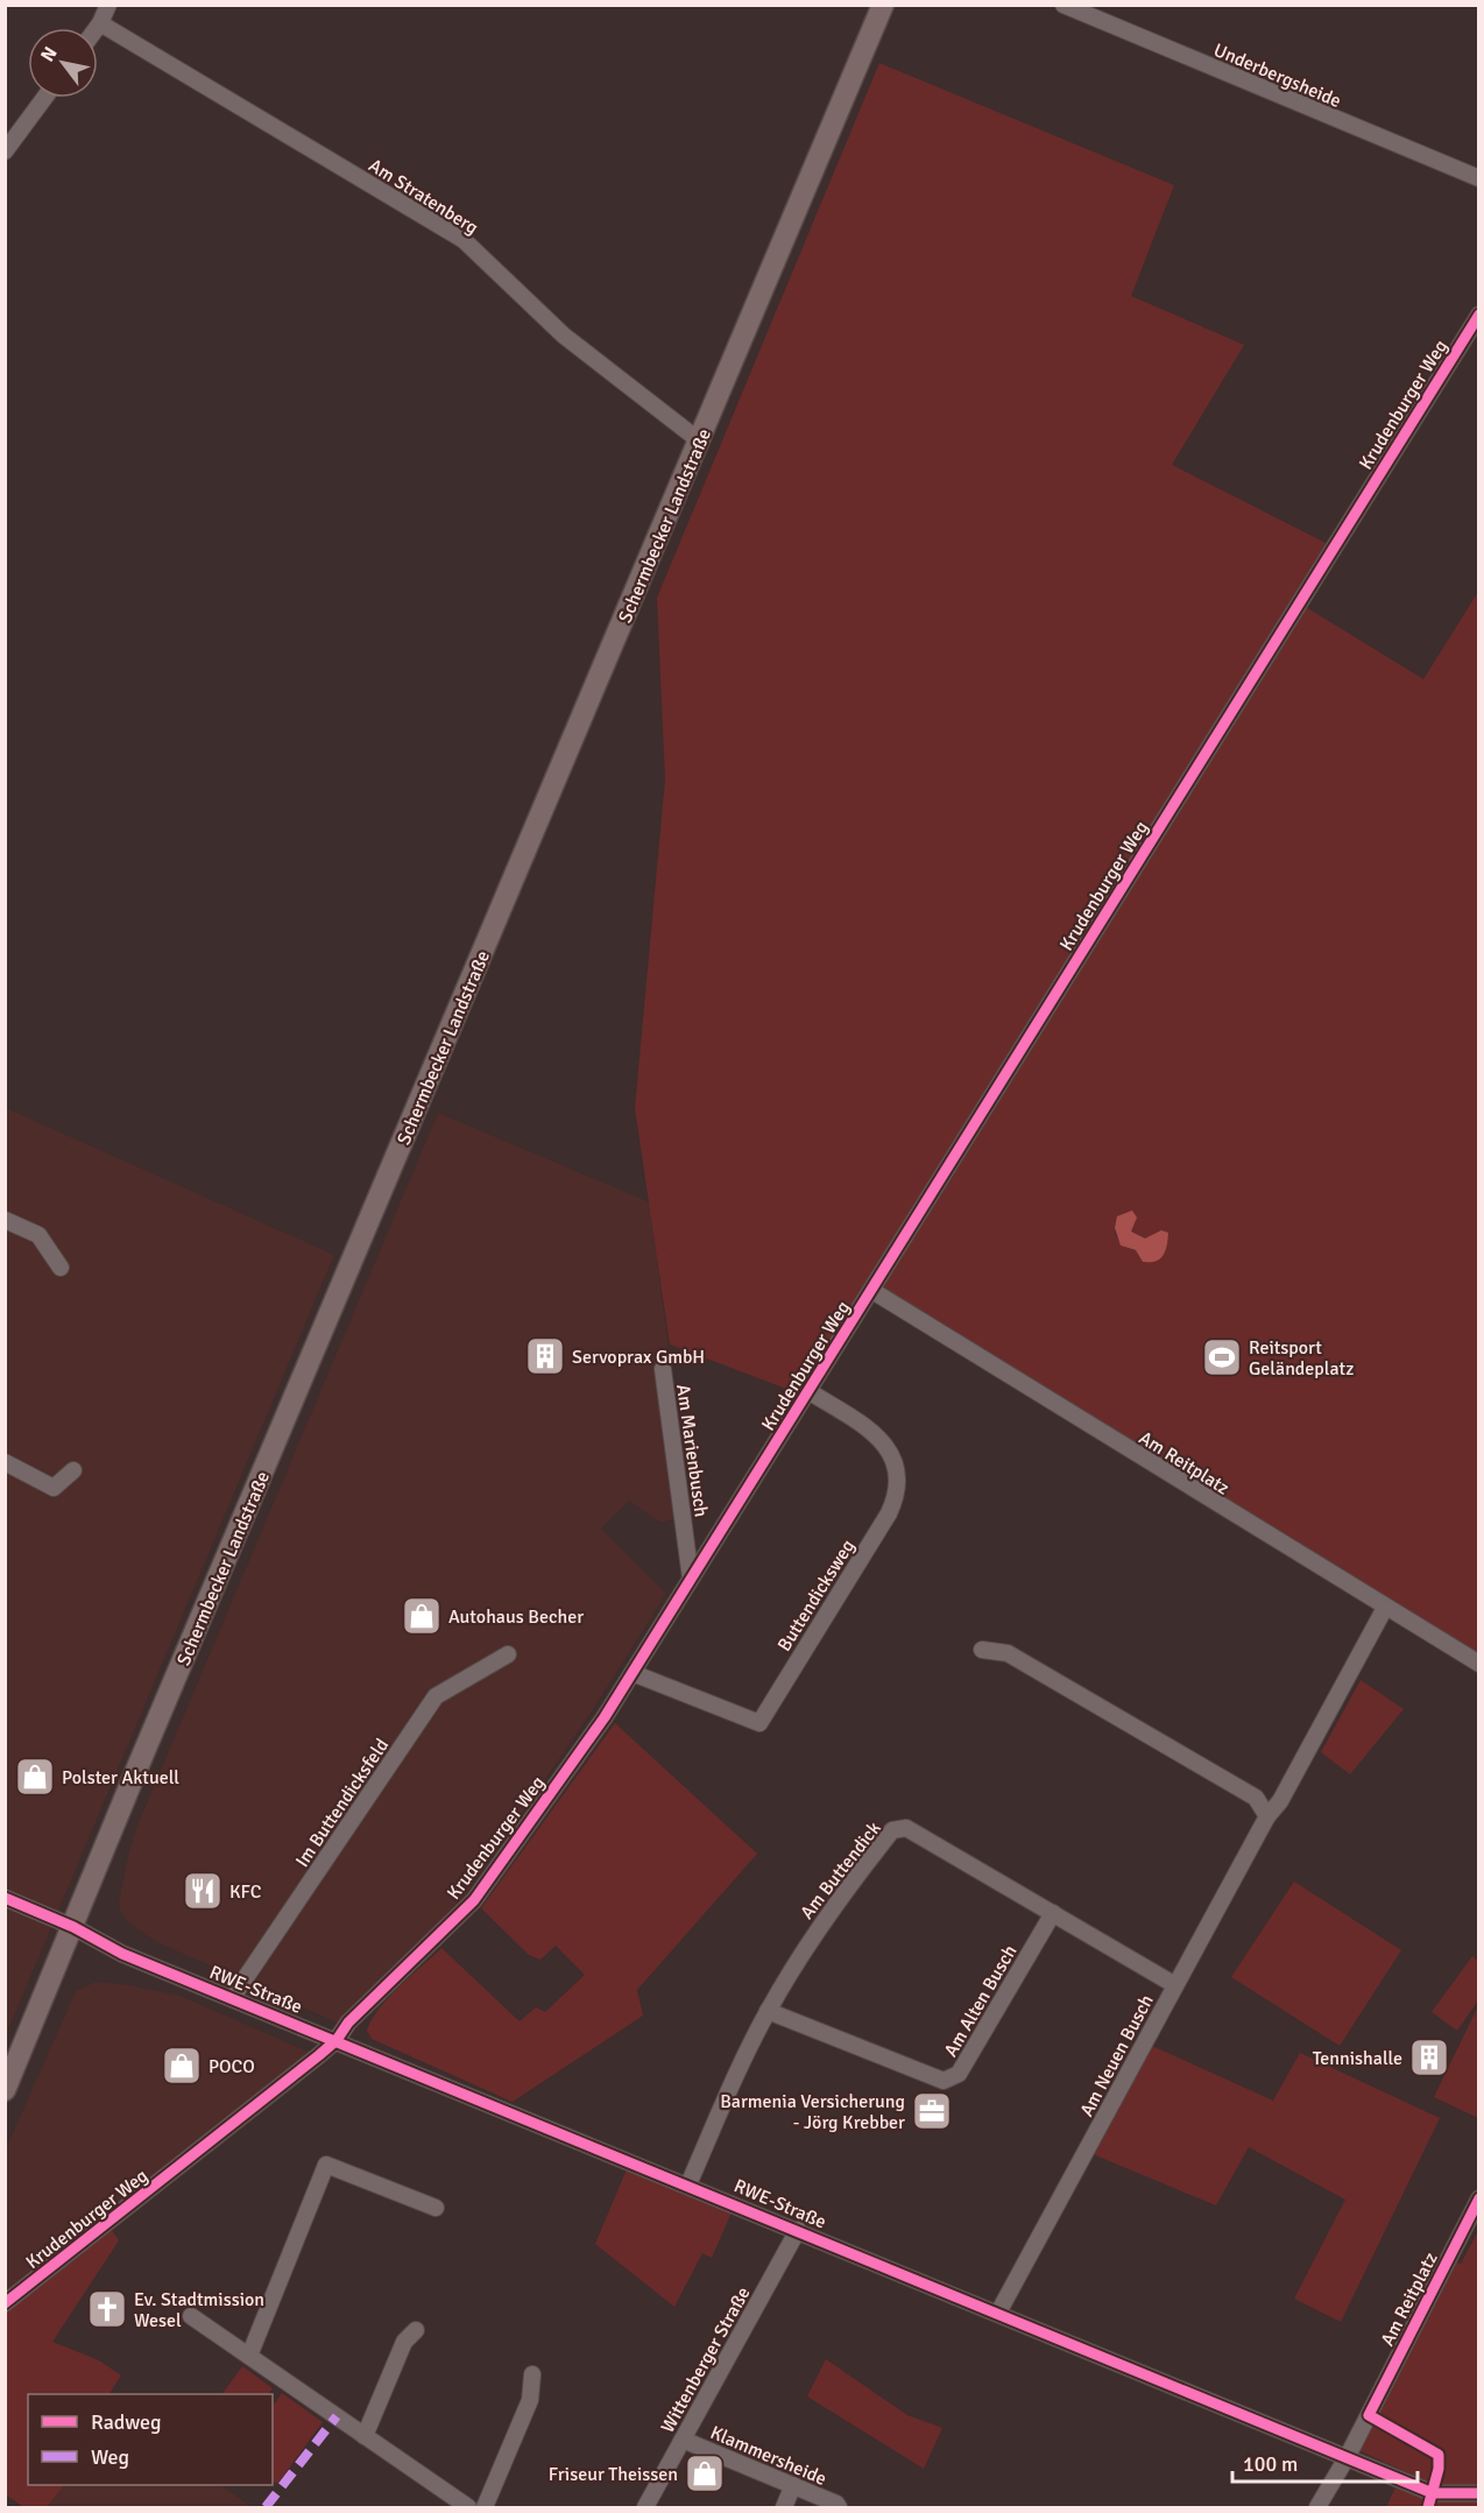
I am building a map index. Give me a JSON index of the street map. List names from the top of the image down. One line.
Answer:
{"streets":{"main road":["Schermbecker Landstraße"],"street":["Underbergsheide","Am Stratenberg","Krudenburger Weg","Am Marienbusch","Am Reitplatz","Buttendicksweg","Im Buttendicksfeld","Am Buttendick","RWE-Straße","Am Alten Busch","Am Neuen Busch","Wittenberger Straße","Klammersheide"]},"crossings":[["Am Stratenberg","Schermbecker Landstraße"],["Krudenburger Weg","Am Marienbusch"],["Krudenburger Weg","Am Reitplatz"],["Krudenburger Weg","Buttendicksweg"],["Krudenburger Weg","RWE-Straße"],["Schermbecker Landstraße","RWE-Straße"],["Am Reitplatz","RWE-Straße"],["Am Reitplatz","Am Neuen Busch"],["Im Buttendicksfeld","RWE-Straße"],["Am Buttendick","RWE-Straße"],["Am Buttendick","Am Alten Busch"],["Am Buttendick","Am Neuen Busch"],["RWE-Straße","Am Neuen Busch"],["RWE-Straße","Wittenberger Straße"],["Wittenberger Straße","Klammersheide"]],"places":{"building":["Servoprax GmbH","Tennishalle"],"sports":["Reitsport Geländeplatz"],"shop":["Autohaus Becher","Polster Aktuell","POCO","Friseur Theissen"],"restaurant":["KFC"],"office":["Barmenia Versicherung - Jörg Krebber"],"church":["Ev. Stadtmission Wesel"]},"legend":["Radweg","Weg"],"scale_bar":"100 m","north":"top left"}
